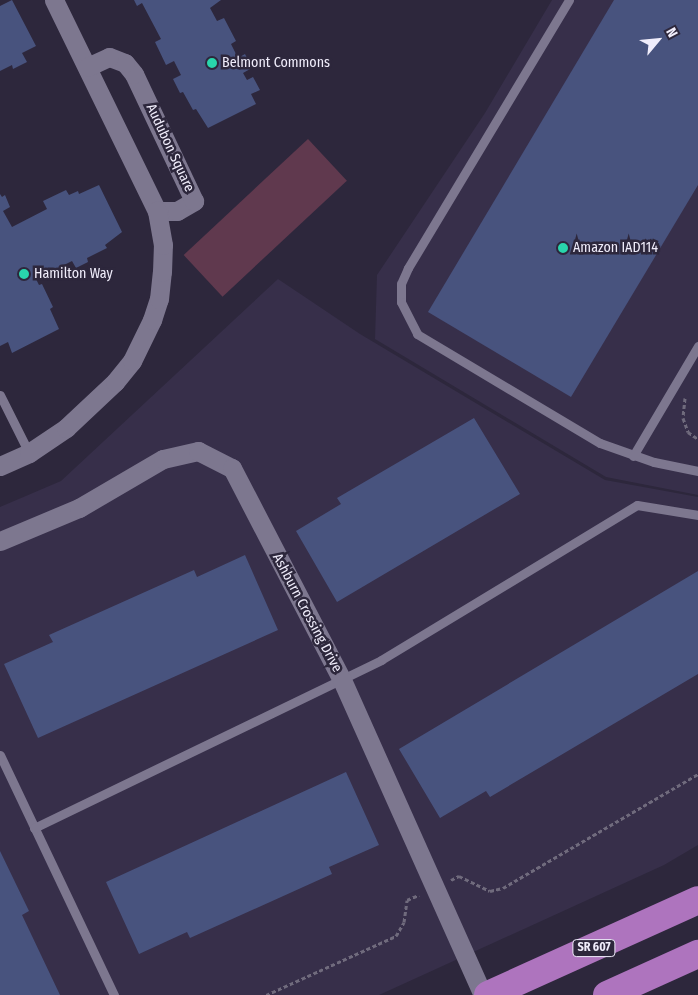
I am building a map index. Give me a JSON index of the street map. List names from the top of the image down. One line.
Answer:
{"streets":{"main road":["SR 607"],"street":["Audubon Square","Ashburn Crossing Drive"]},"places":["Belmont Commons","Amazon IAD114","Hamilton Way"],"north":"top right"}
